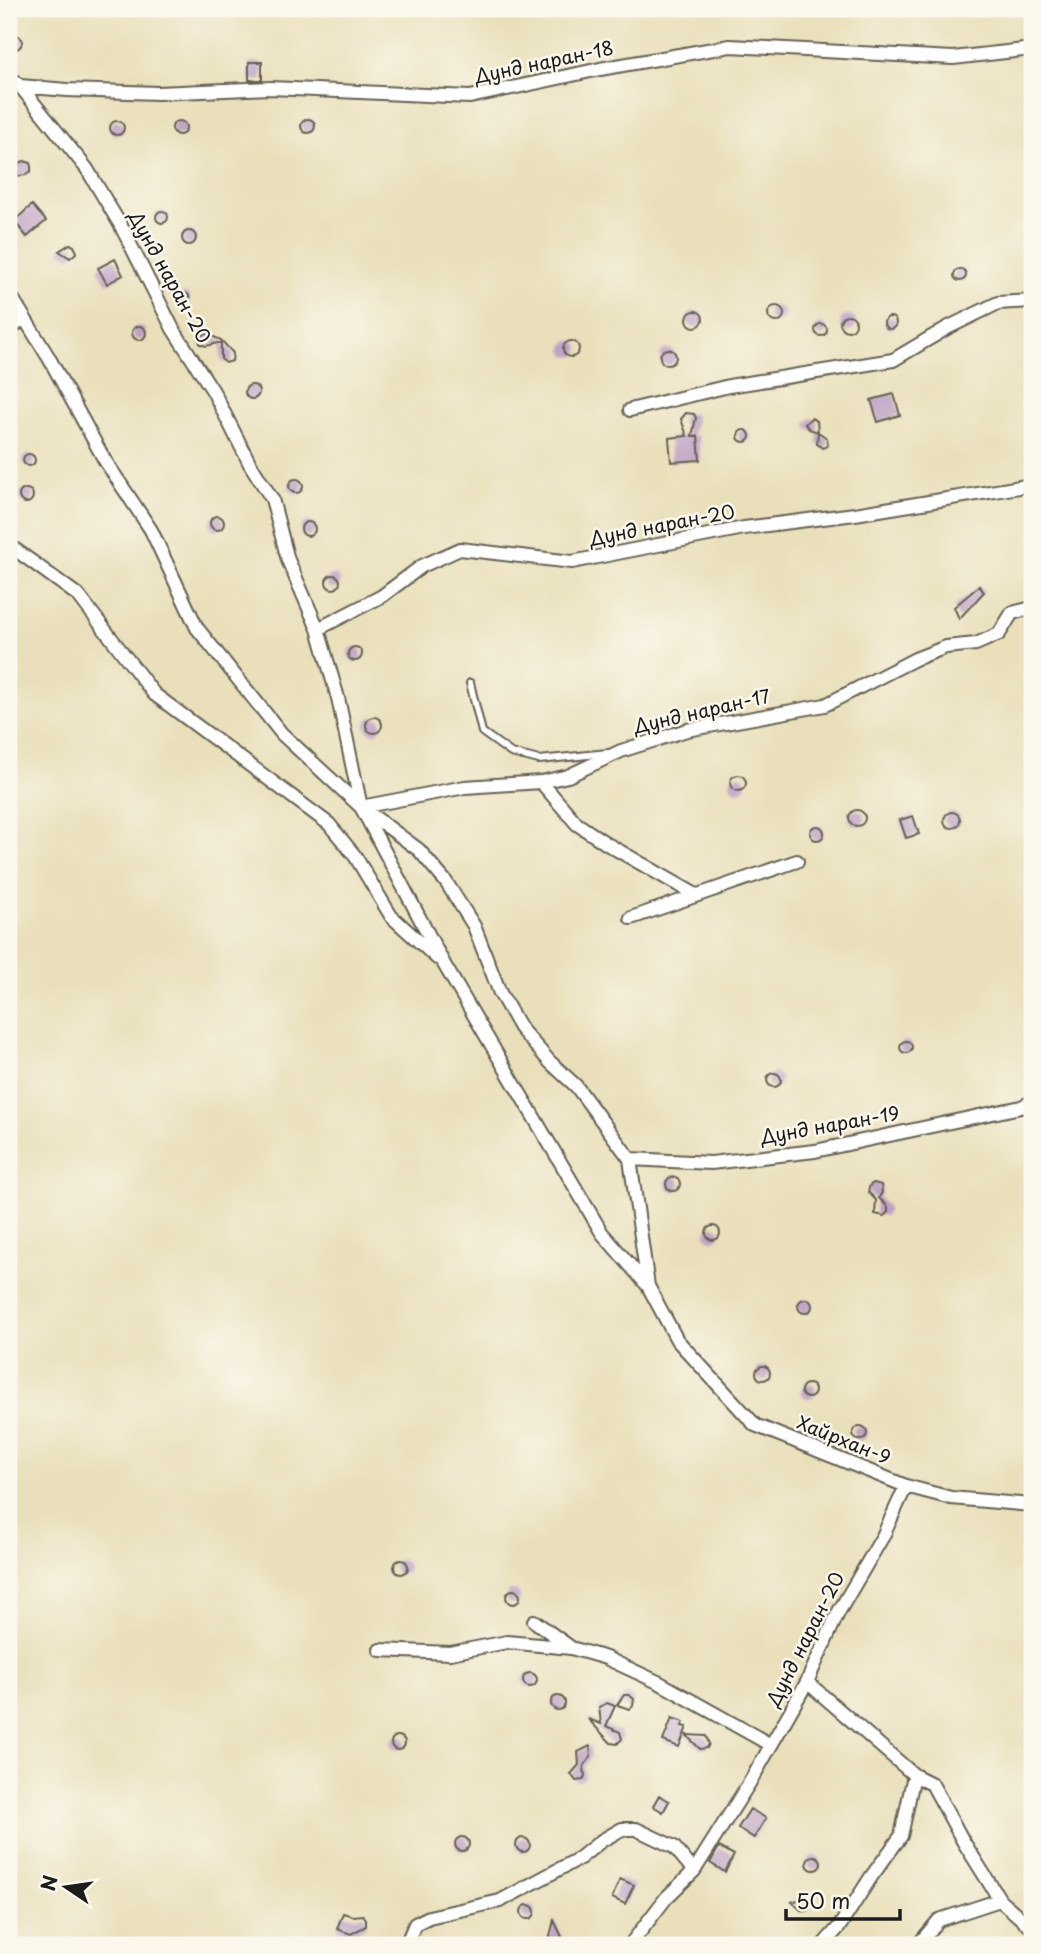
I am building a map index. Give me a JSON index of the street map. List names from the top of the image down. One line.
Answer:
{"streets":{"street":["Дунд наран-18","Дунд наран-20","Дунд наран-17","Дунд наран-19","Хайрхан-9"]},"crossings":[["Дунд наран-18","Дунд наран-20"],["Дунд наран-20","Дунд наран-17"],["Дунд наран-20","Хайрхан-9"]],"scale_bar":"50 m","north":"left"}
